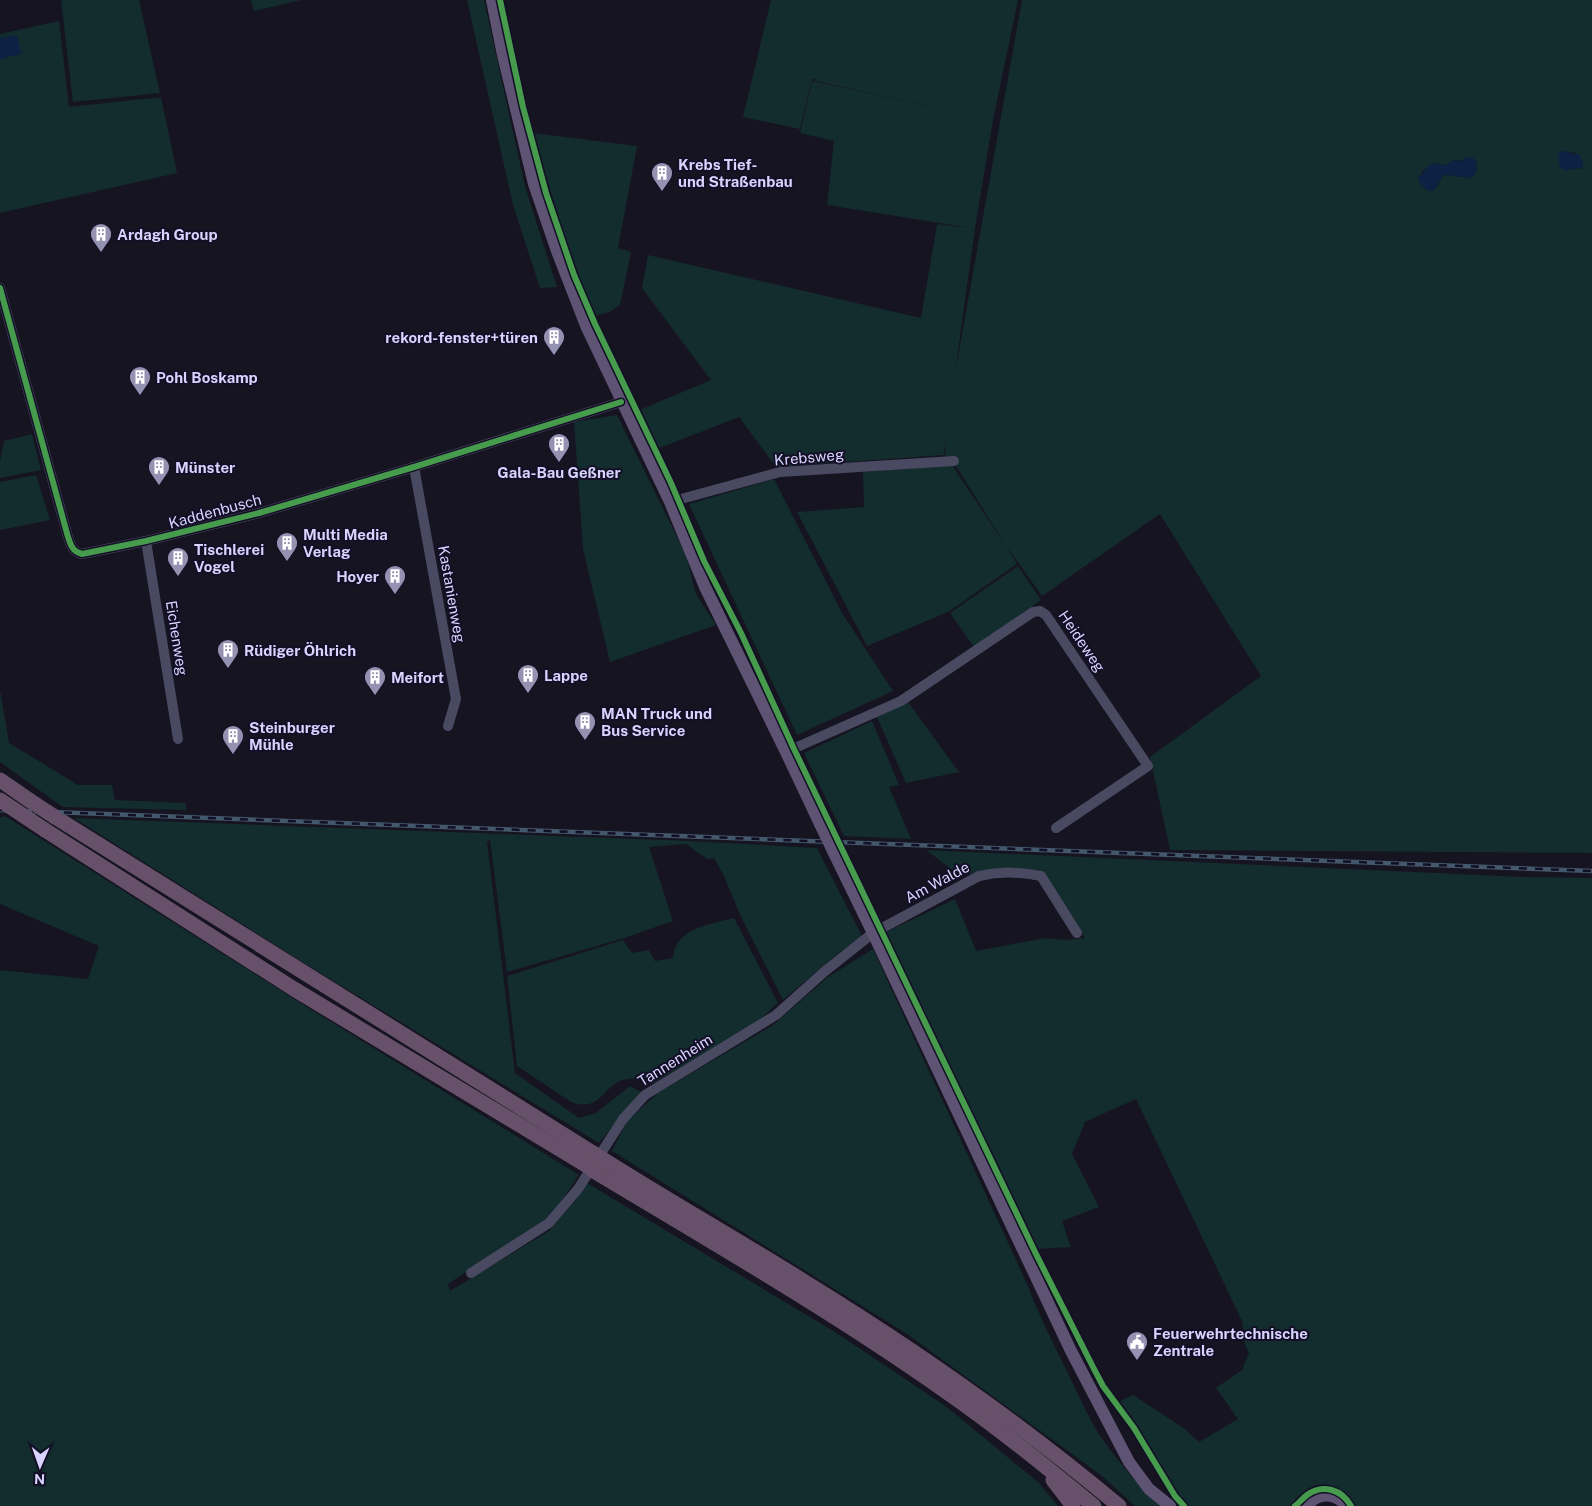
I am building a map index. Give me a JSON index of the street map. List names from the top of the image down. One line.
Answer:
{"streets":{"street":["Krebsweg","Kaddenbusch","Kastanienweg","Eichenweg","Heideweg","Am Walde","Tannenheim"]},"crossings":[["Kaddenbusch","Kastanienweg"],["Kaddenbusch","Eichenweg"],["Am Walde","Tannenheim"]],"places":{"building":["Krebs Tief- und Straßenbau","Ardagh Group","rekord-fenster+türen","Pohl Boskamp","Gala-Bau Geßner","Münster","Multi Media Verlag","Tischlerei Vogel","Hoyer","Rüdiger Öhlrich","Lappe","Meifort","MAN Truck und Bus Service","Steinburger Mühle"],"public building":["Feuerwehrtechnische Zentrale"]},"north":"bottom"}
